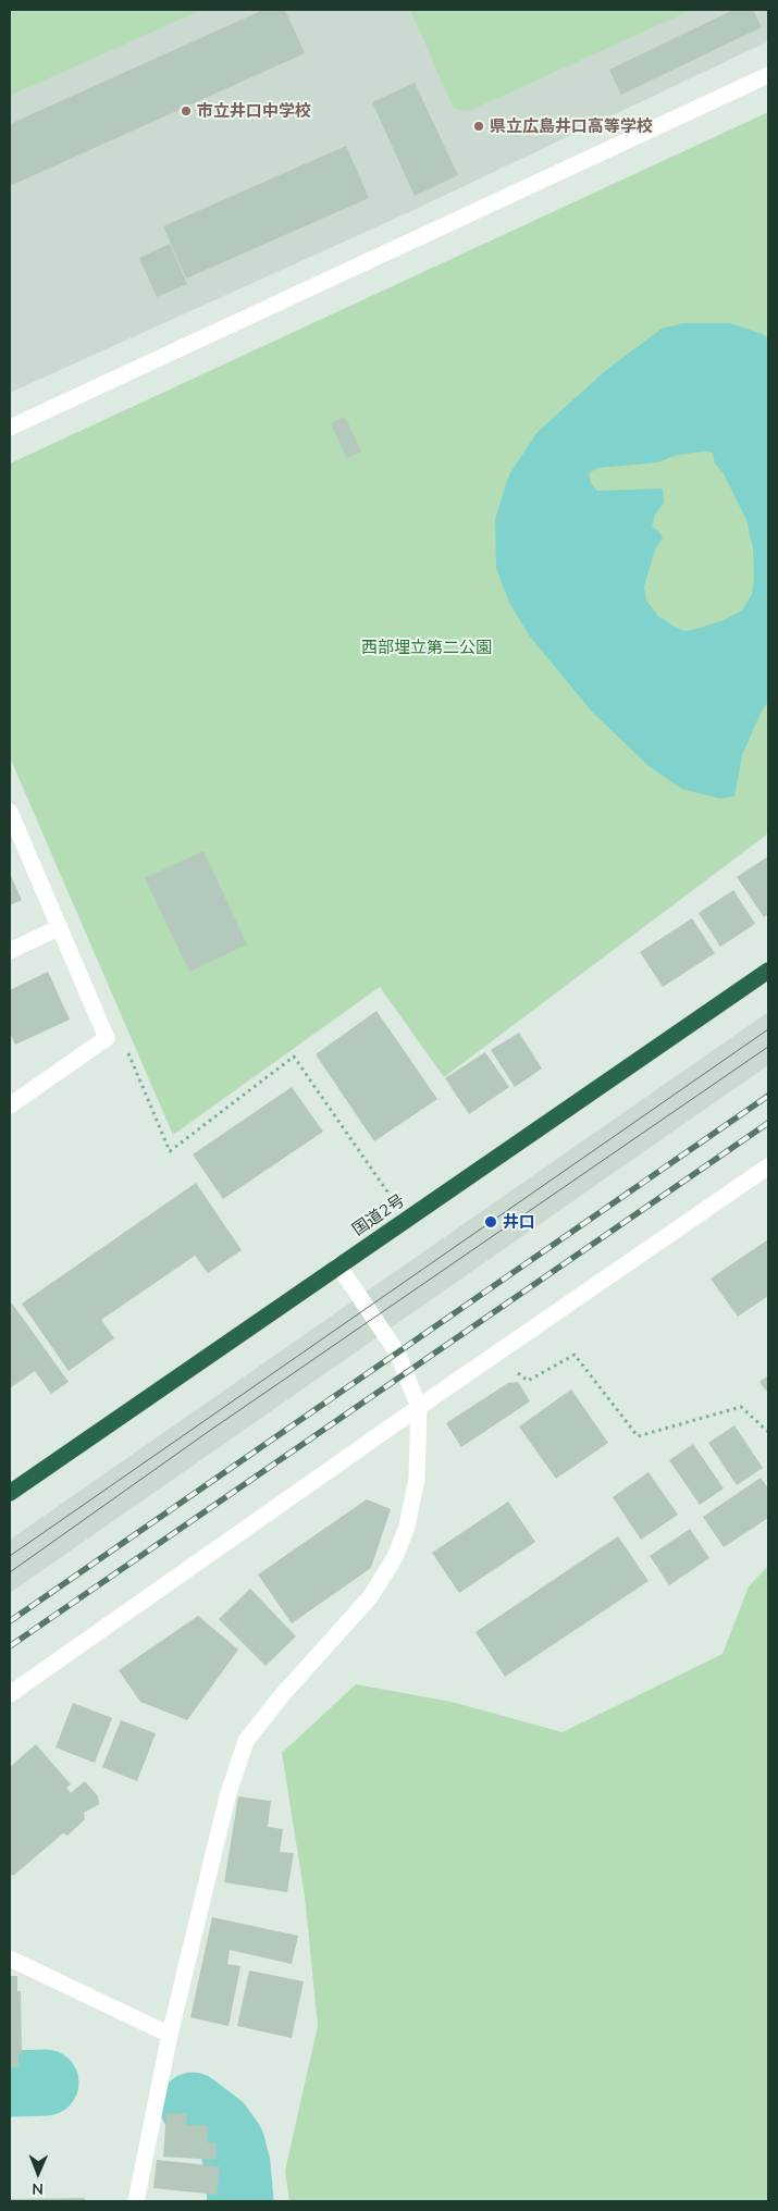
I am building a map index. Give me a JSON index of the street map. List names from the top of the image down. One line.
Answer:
{"streets":{"highway":["国道2号"]},"parks":["西部埋立第二公園"],"places":["市立井口中学校","県立広島井口高等学校","井口"],"north":"bottom"}
